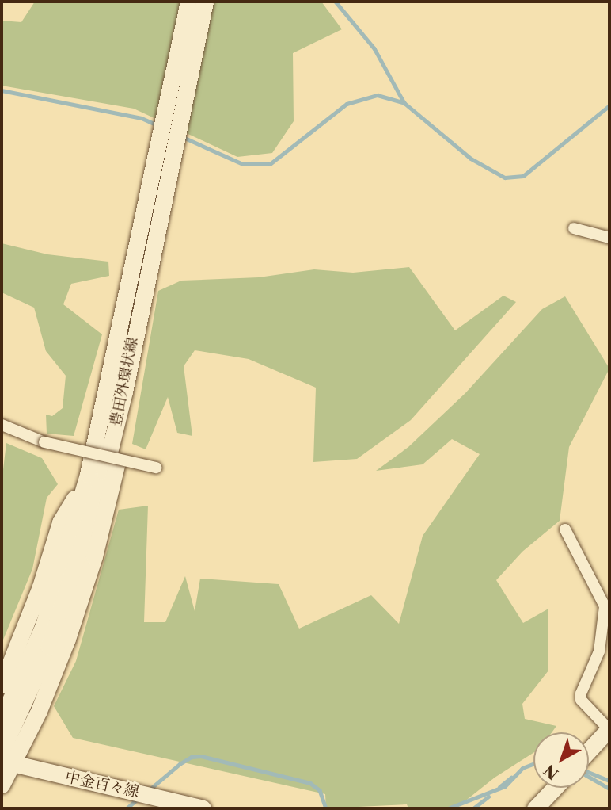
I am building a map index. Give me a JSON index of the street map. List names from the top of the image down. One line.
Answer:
{"streets":{"street":["豊田外環状線","中金百々線"]},"north":"bottom left"}
